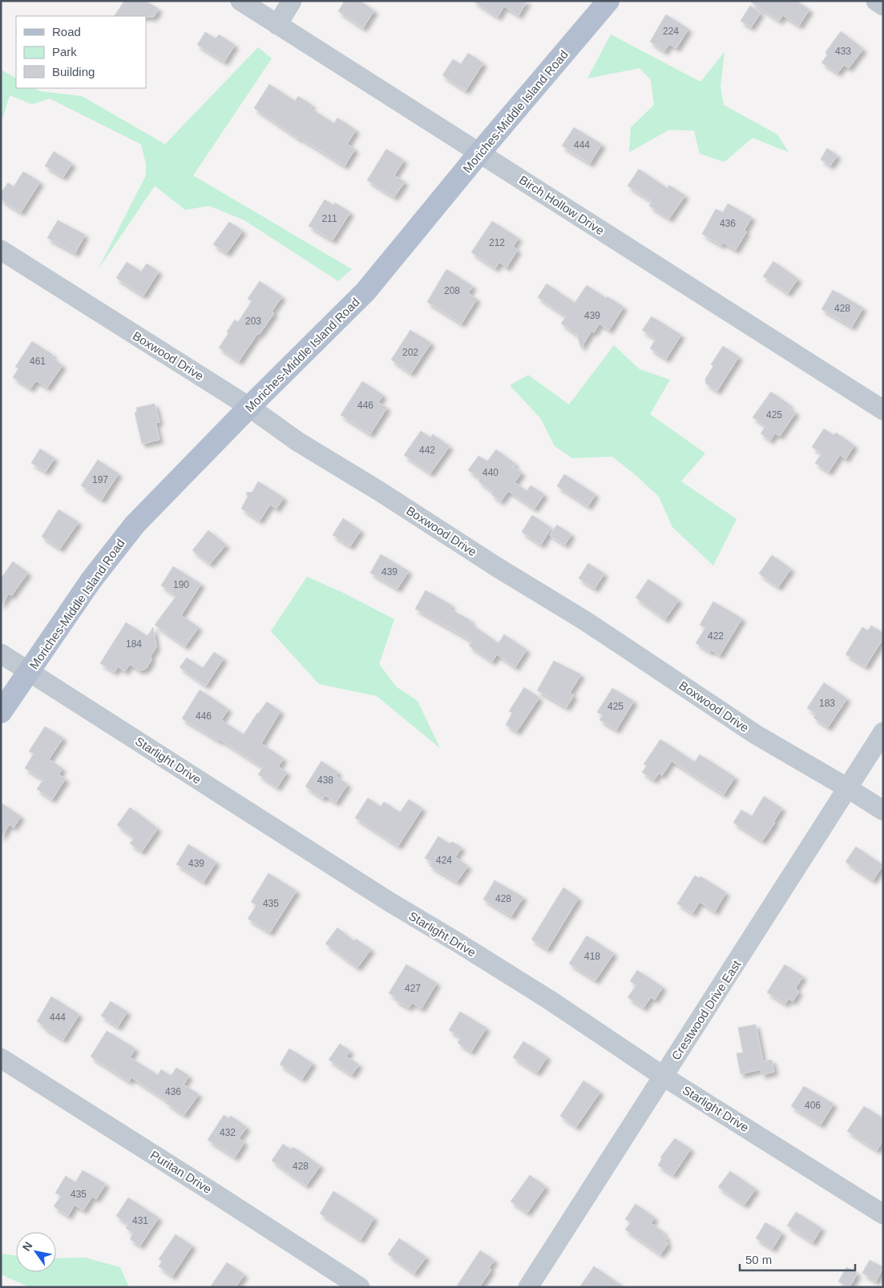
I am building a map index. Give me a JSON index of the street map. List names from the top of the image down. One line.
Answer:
{"streets":{"main road":["Moriches-Middle Island Road"],"street":["Birch Hollow Drive","Boxwood Drive","Starlight Drive","Crestwood Drive East","Puritan Drive"]},"crossings":[["Moriches-Middle Island Road","Birch Hollow Drive"],["Moriches-Middle Island Road","Boxwood Drive"],["Moriches-Middle Island Road","Starlight Drive"],["Boxwood Drive","Crestwood Drive East"],["Starlight Drive","Crestwood Drive East"]],"house_numbers":["224","433","444","211","436","212","208","428","439","203","202","461","446","425","442","440","197","439","190","422","184","183","425","446","438","424","439","428","435","418","427","444","436","406","432","428","435","431"],"legend":["Road","Park","Building"],"scale_bar":"50 m","north":"top left"}
